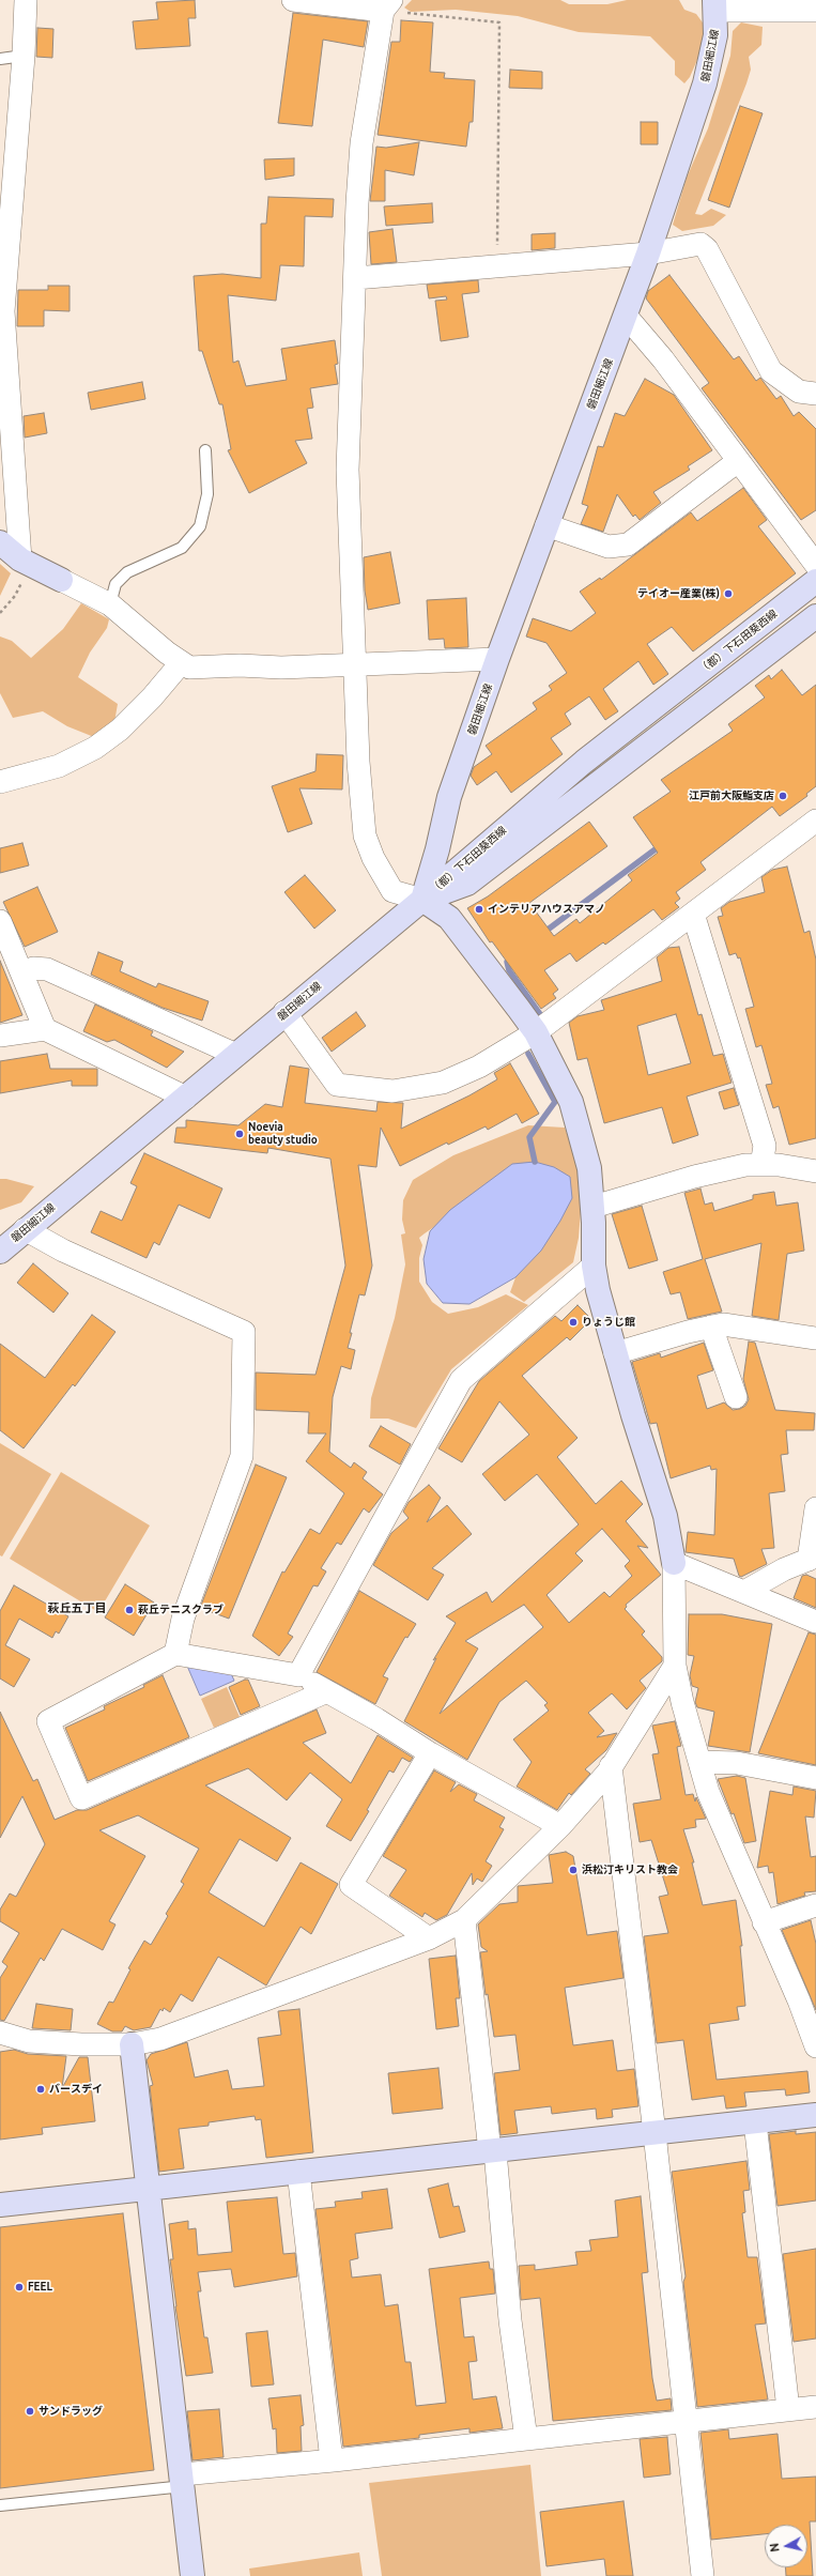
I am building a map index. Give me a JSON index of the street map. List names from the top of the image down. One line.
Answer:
{"streets":{"street":["磐田細江線","（都）下石田葵西線"]},"crossings":[["磐田細江線","（都）下石田葵西線"]],"districts":["萩丘五丁目"],"places":["テイオー産業(株)","江戸前大阪鮨支店","インテリアハウスアマノ","Noevia beauty studio","りょうじ館","萩丘テニスクラブ","浜松汀キリスト教会","バースデイ","FEEL","サンドラッグ"],"north":"left"}
